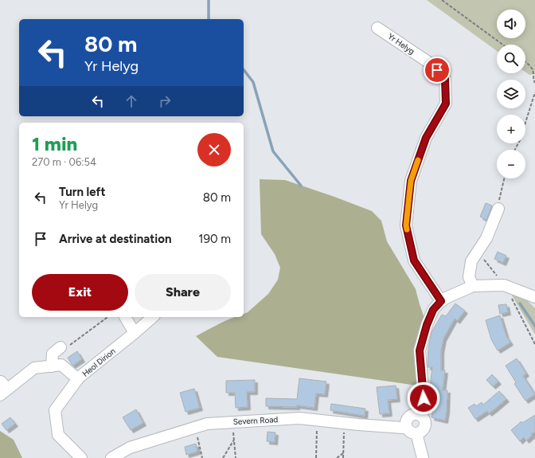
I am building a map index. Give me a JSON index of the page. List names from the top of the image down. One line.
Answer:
{"streets":{"street":["Yr Helyg","Heol Dirion","Severn Road"]},"page":{"map_buttons":["+","−"],"turn":["80 m","Yr Helyg"],"heading":["1 min","270 m · 06:54"],"list":[{"name":"Turn left","note":"Yr Helyg","value":"80 m"},{"name":"Arrive at destination","value":"190 m"}],"buttons":["Exit","Share"]}}
